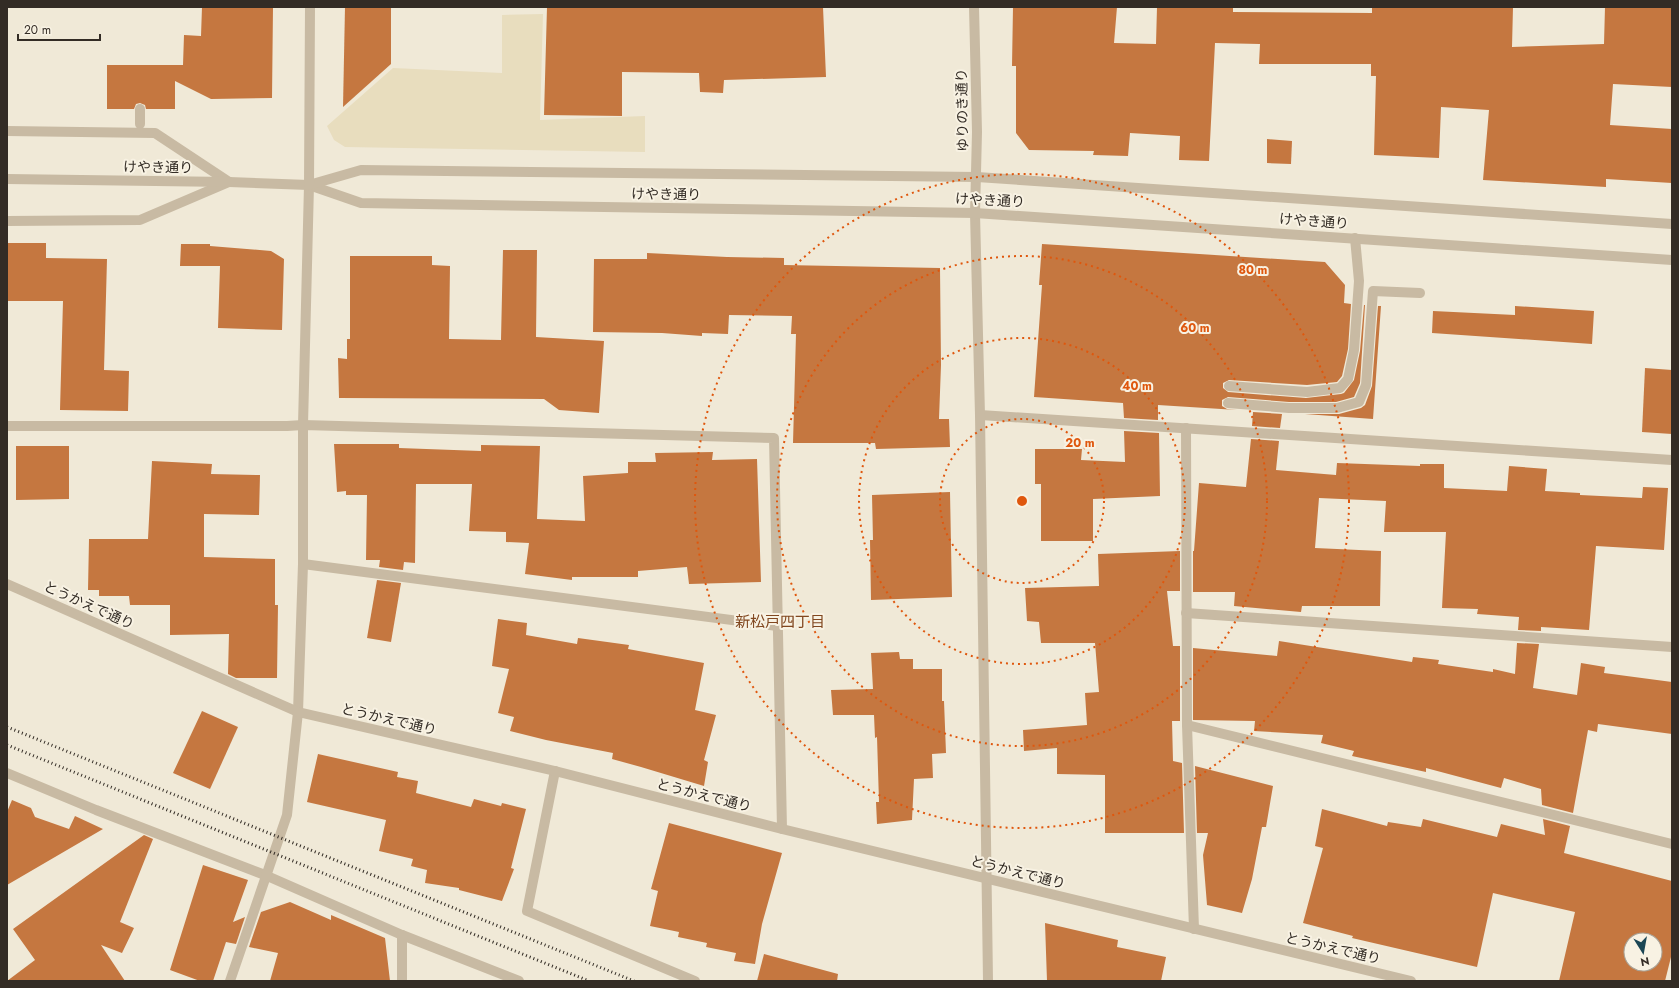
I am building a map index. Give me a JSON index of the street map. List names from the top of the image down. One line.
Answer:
{"streets":{"street":["ゆりのき通り","けやき通り","とうかえで通り"]},"crossings":[["ゆりのき通り","けやき通り"],["ゆりのき通り","とうかえで通り"]],"districts":["新松戸四丁目"],"scale_bar":"20 m","north":"bottom","rings":["80 m","60 m","40 m","20 m"]}
